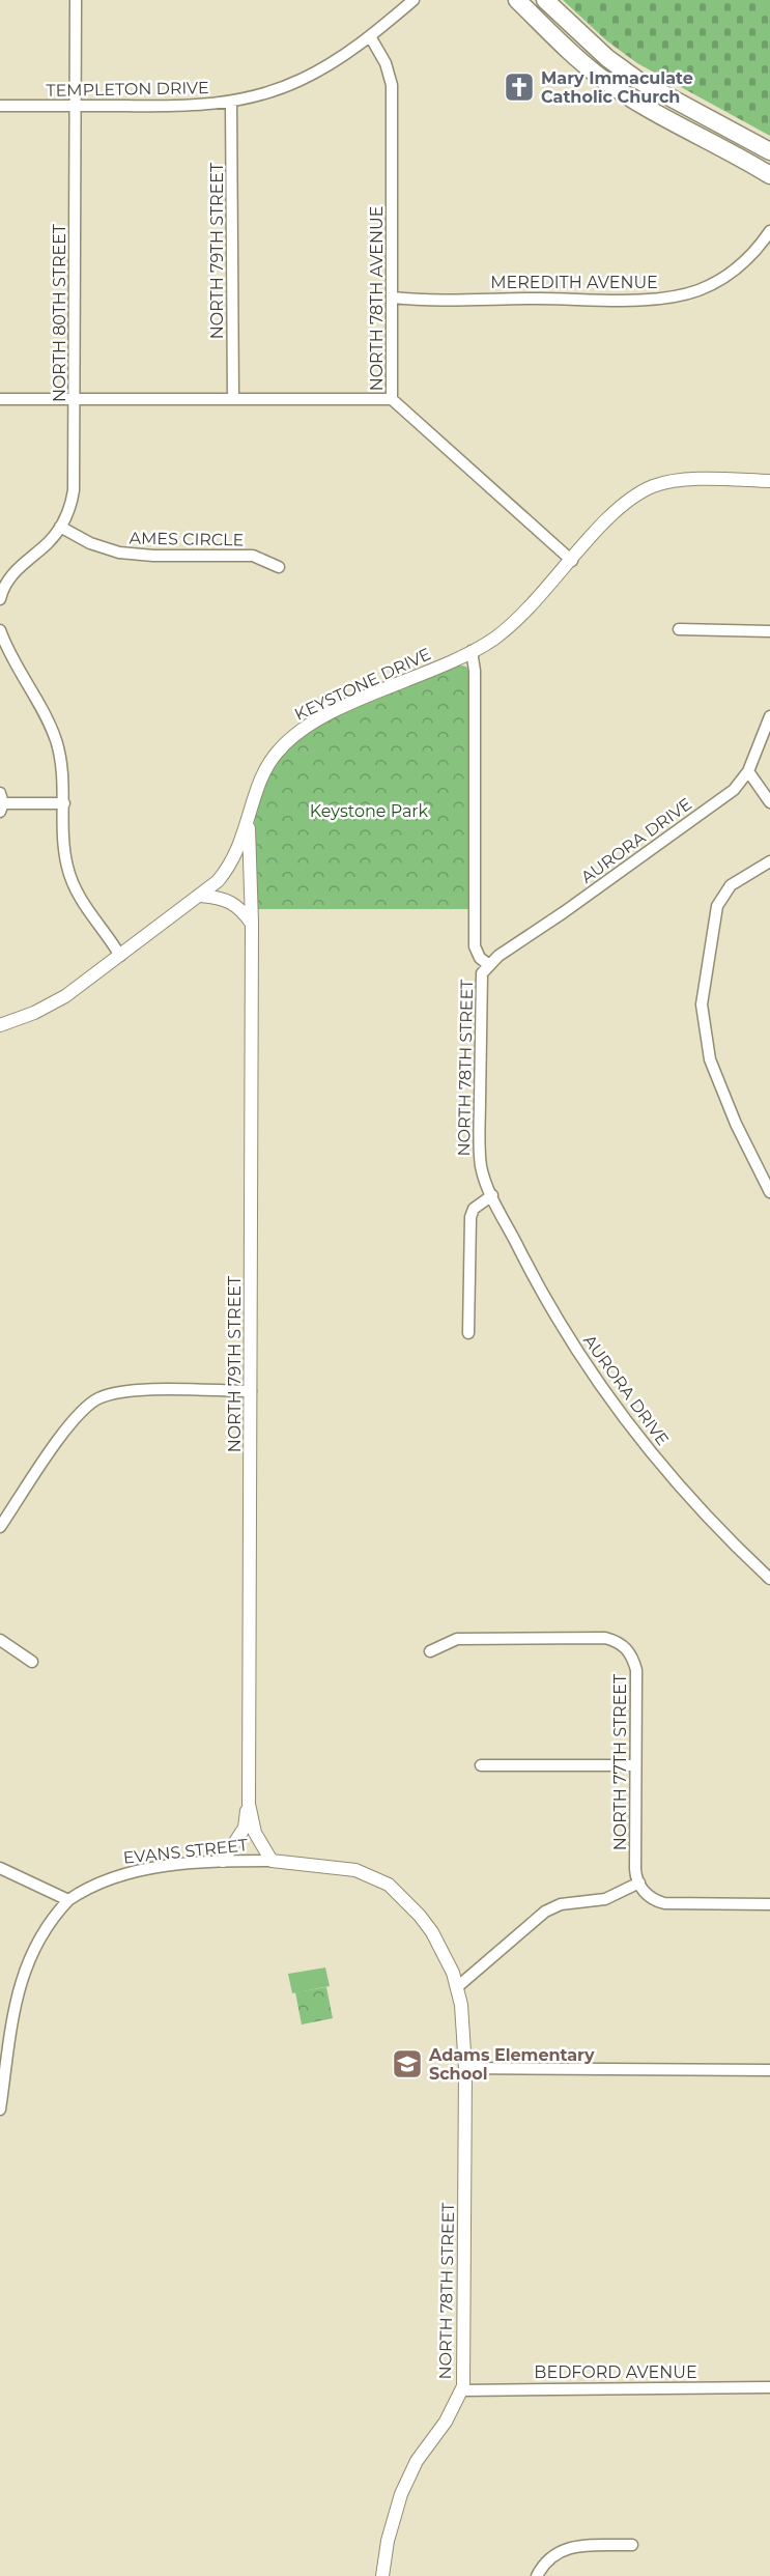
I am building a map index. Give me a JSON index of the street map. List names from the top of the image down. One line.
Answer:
{"streets":{"street":["TEMPLETON DRIVE","NORTH 79TH STREET","MEREDITH AVENUE","NORTH 78TH AVENUE","NORTH 80TH STREET","AMES CIRCLE","KEYSTONE DRIVE","AURORA DRIVE","NORTH 78TH STREET","NORTH 77TH STREET","EVANS STREET","BEDFORD AVENUE"]},"crossings":[["TEMPLETON DRIVE","NORTH 79TH STREET"],["TEMPLETON DRIVE","NORTH 78TH AVENUE"],["TEMPLETON DRIVE","NORTH 80TH STREET"],["NORTH 79TH STREET","KEYSTONE DRIVE"],["NORTH 79TH STREET","EVANS STREET"],["MEREDITH AVENUE","NORTH 78TH AVENUE"],["NORTH 78TH AVENUE","KEYSTONE DRIVE"],["NORTH 80TH STREET","AMES CIRCLE"],["KEYSTONE DRIVE","NORTH 78TH STREET"],["AURORA DRIVE","NORTH 78TH STREET"],["NORTH 78TH STREET","EVANS STREET"],["NORTH 78TH STREET","BEDFORD AVENUE"]],"parks":["Keystone Park"],"places":{"church":["Mary Immaculate Catholic Church"],"school or university":["Adams Elementary School"]}}
